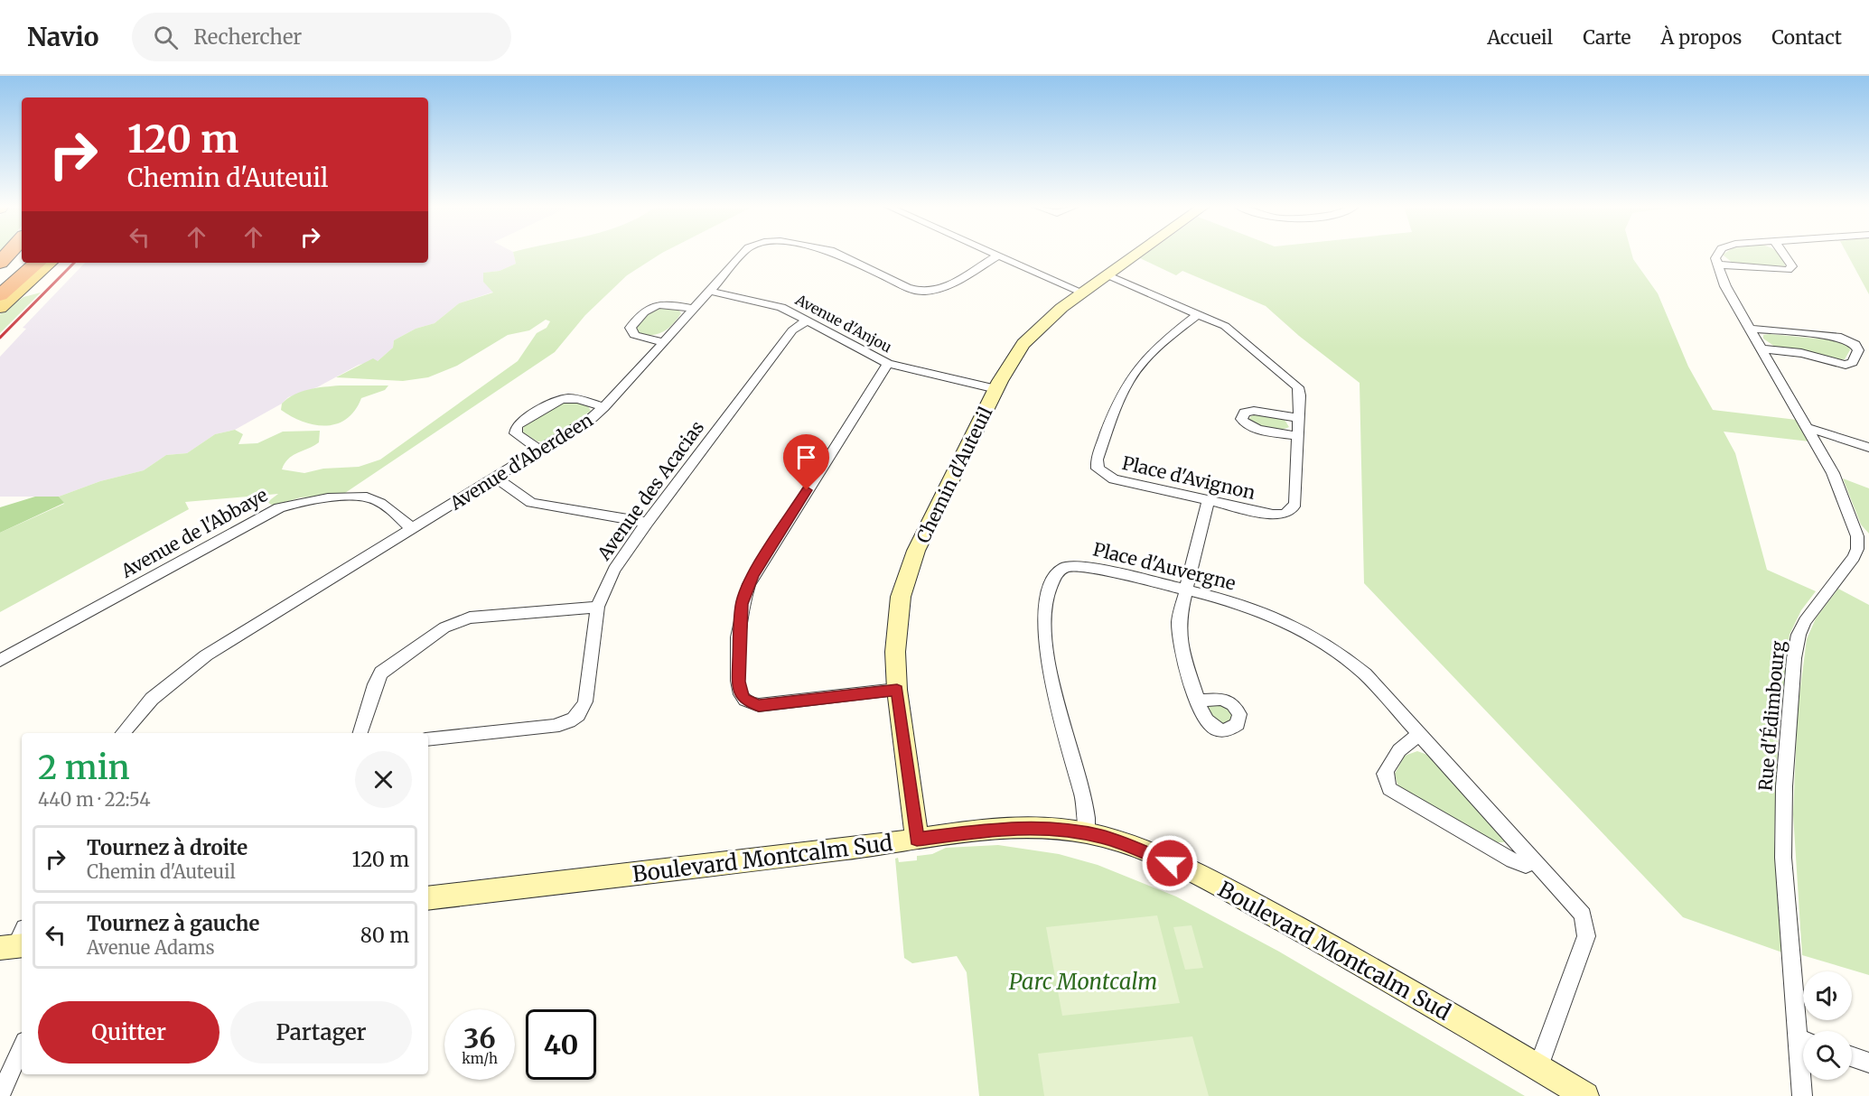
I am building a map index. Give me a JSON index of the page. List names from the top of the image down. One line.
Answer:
{"streets":{"street":["Avenue d'Anjou","Avenue d'Aberdeen","Chemin d'Auteuil","Place d'Avignon","Avenue des Acacias","Avenue de l'Abbaye","Place d'Auvergne","Rue d'Édimbourg","Boulevard Montcalm Sud"]},"crossings":[["Avenue d'Anjou","Avenue d'Aberdeen"],["Avenue d'Anjou","Chemin d'Auteuil"],["Avenue d'Anjou","Avenue des Acacias"],["Avenue d'Aberdeen","Avenue de l'Abbaye"],["Chemin d'Auteuil","Place d'Avignon"],["Chemin d'Auteuil","Boulevard Montcalm Sud"],["Place d'Auvergne","Boulevard Montcalm Sud"]],"parks":["Parc Montcalm"],"page":{"header":"Navio","search":"Rechercher","nav":["Accueil","Carte","À propos","Contact"],"turn":["120 m","Chemin d'Auteuil"],"heading":["2 min","440 m · 22:54"],"list":[{"name":"Tournez à droite","note":"Chemin d'Auteuil","value":"120 m"},{"name":"Tournez à gauche","note":"Avenue Adams","value":"80 m"}],"buttons":["Quitter","Partager"],"speed":"36 km/h","limit":"40"}}
